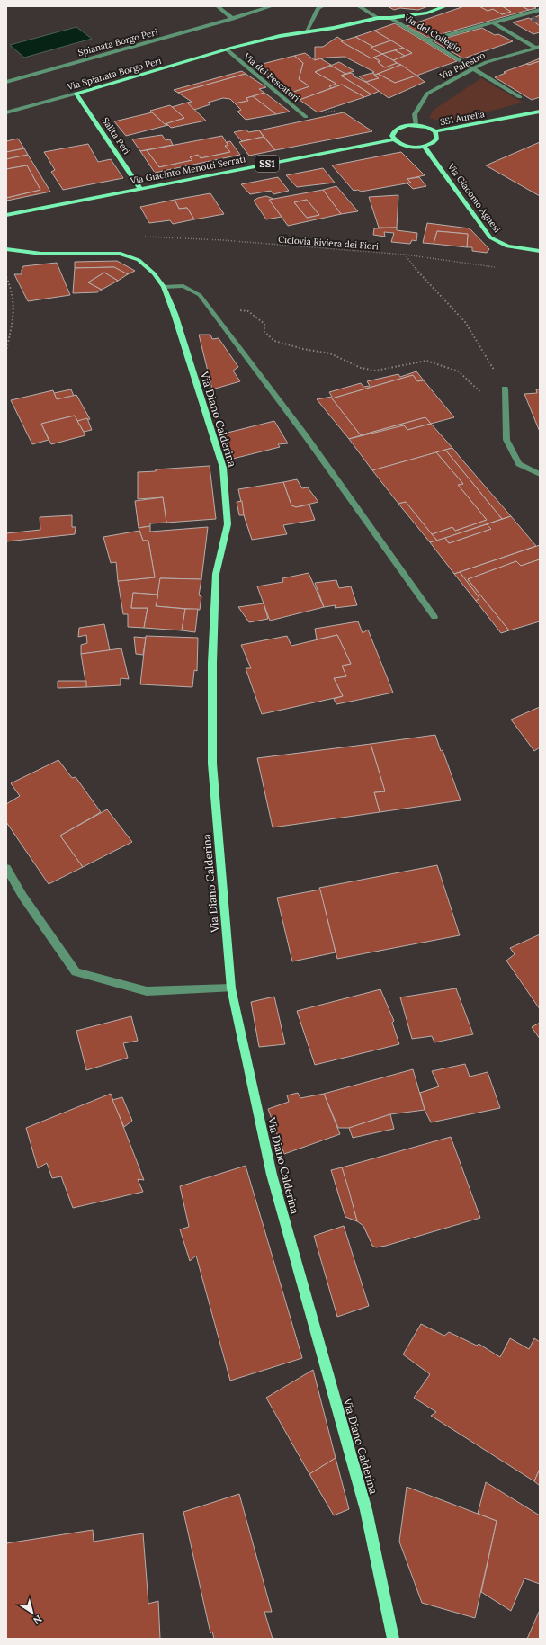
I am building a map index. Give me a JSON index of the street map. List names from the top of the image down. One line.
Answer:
{"streets":{"main road":["Via Spianata Borgo Peri","SS1 Aurelia","Salita Peri","SS1","Via Giacinto Menotti Serrati","Via Giacomo Agnesi","Via Diano Calderina"],"street":["Via del Collegio","Spianata Borgo Peri","Via Palestro","Via dei Pescatori"],"path":["Ciclovia Riviera dei Fiori"]},"crossings":[["Via del Collegio","Via Palestro"],["Via del Collegio","Via Spianata Borgo Peri"],["Via Palestro","SS1 Aurelia"],["Via Spianata Borgo Peri","Via dei Pescatori"],["Via Spianata Borgo Peri","Salita Peri"],["SS1 Aurelia","Via Giacinto Menotti Serrati"],["SS1 Aurelia","Via Giacomo Agnesi"],["Salita Peri","Via Giacinto Menotti Serrati"]],"north":"bottom right"}
